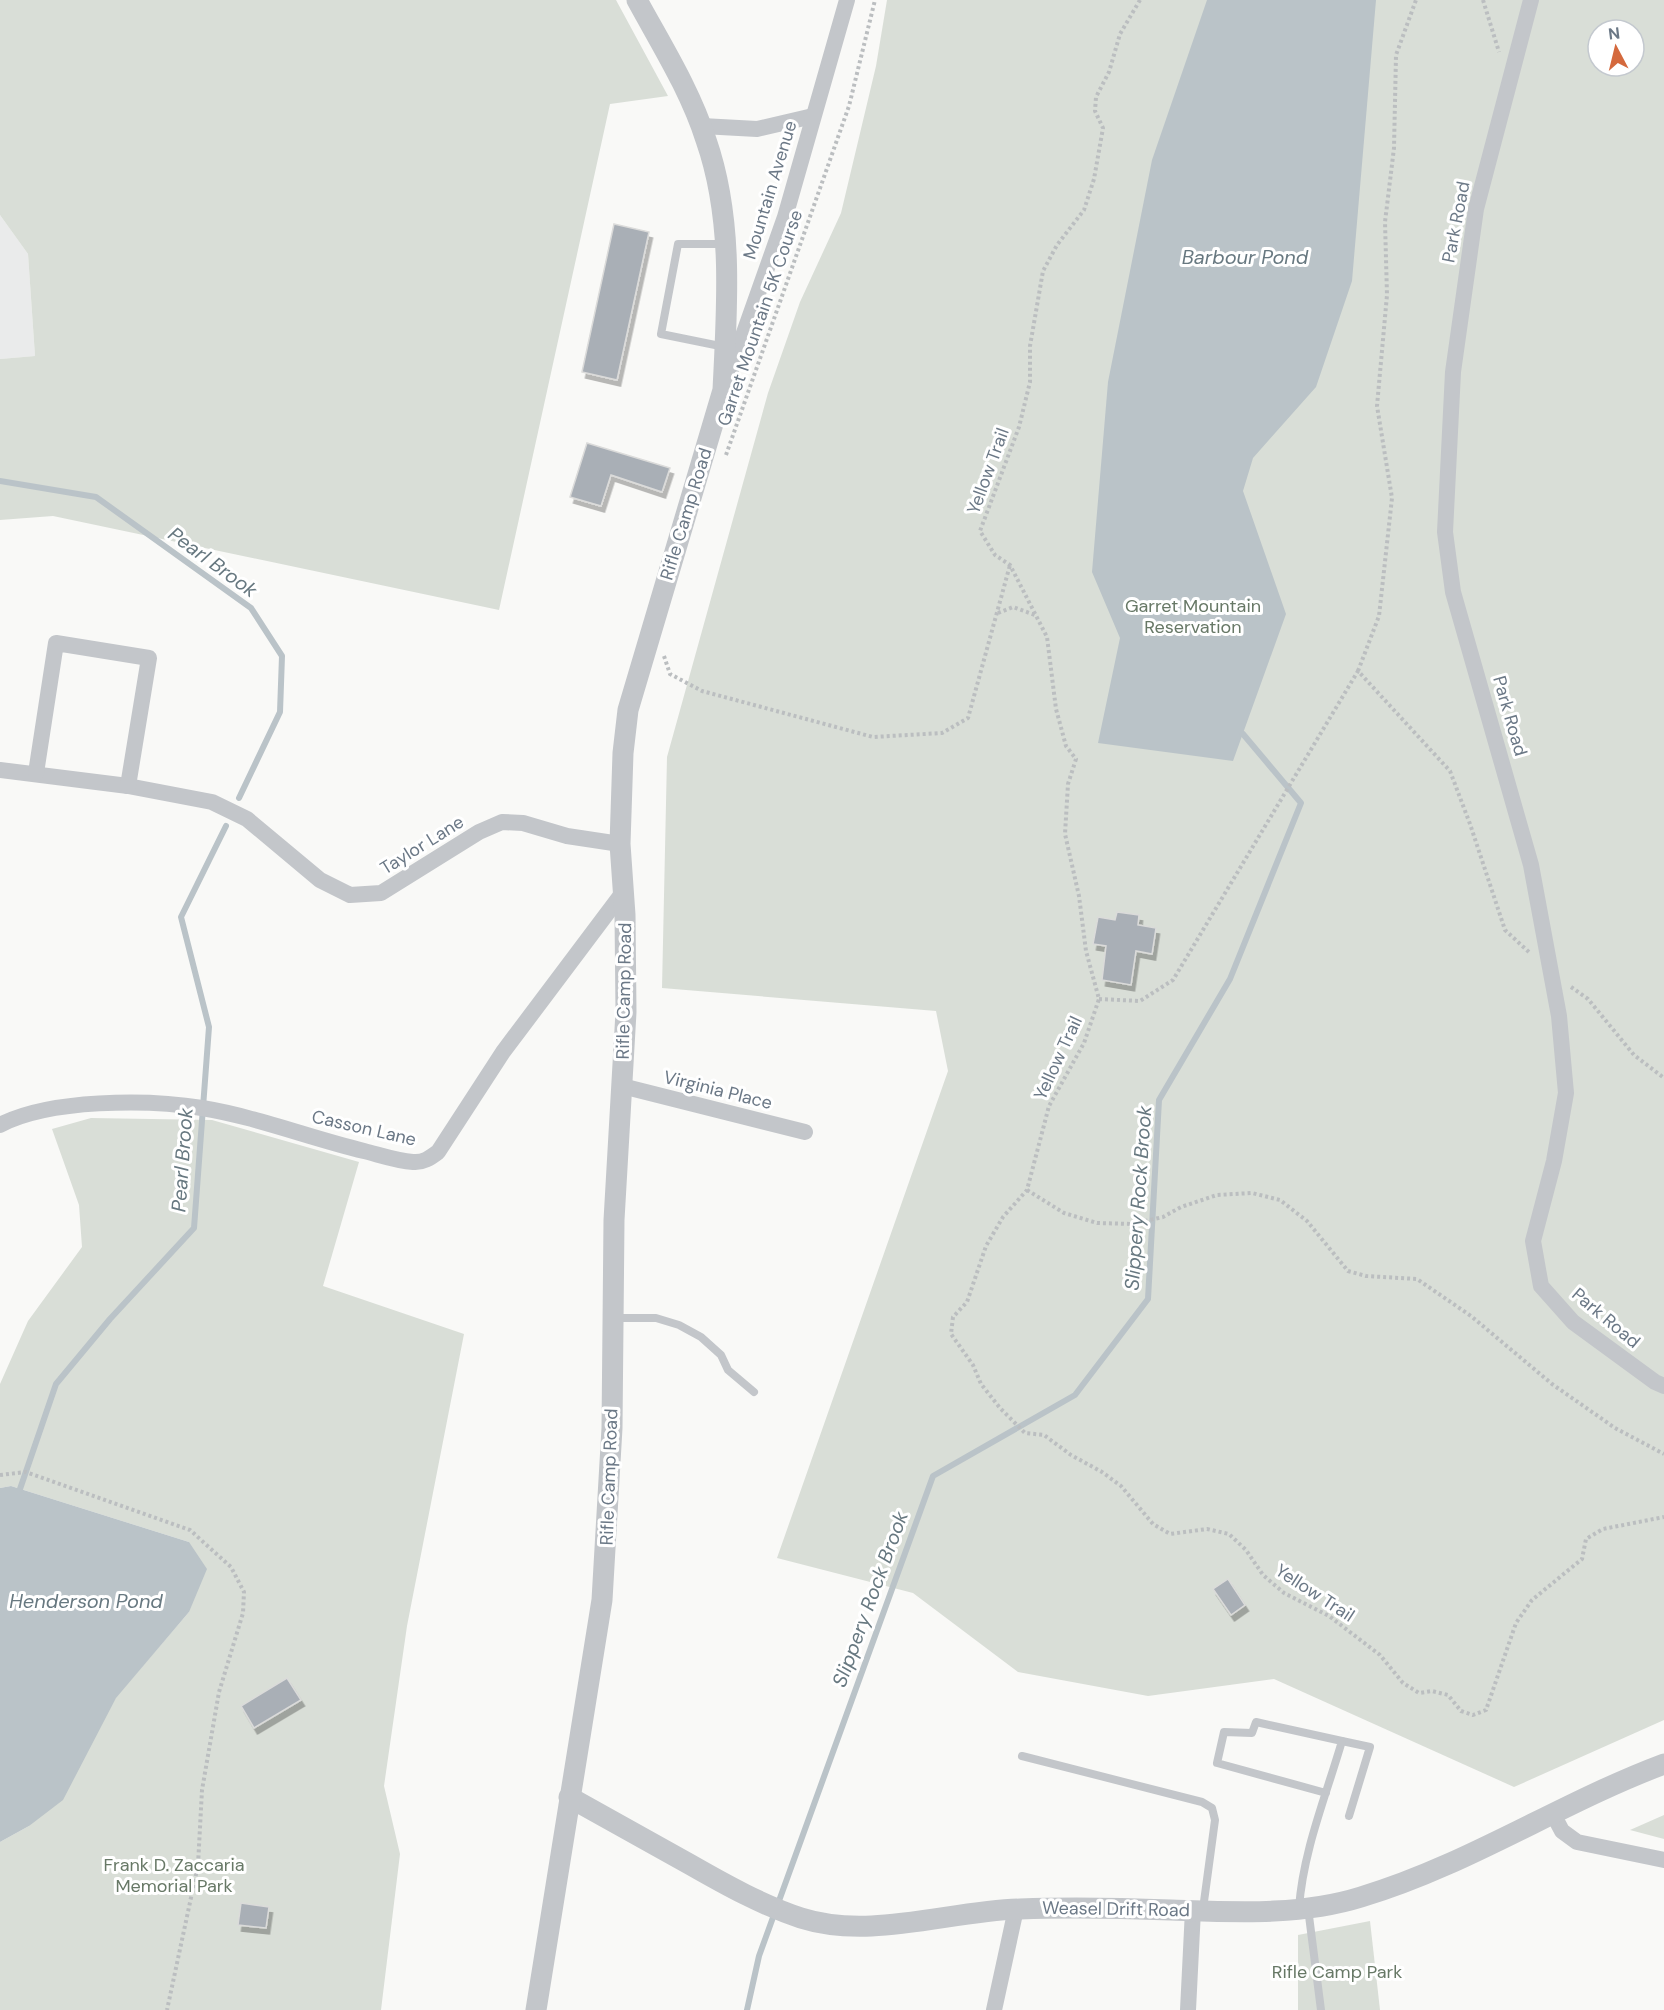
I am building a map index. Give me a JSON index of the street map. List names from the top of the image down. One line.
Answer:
{"streets":{"street":["Mountain Avenue","Park Road","Rifle Camp Road","Taylor Lane","Virginia Place","Casson Lane","Weasel Drift Road"],"path":["Garret Mountain 5K Course","Yellow Trail"]},"crossings":[["Mountain Avenue","Rifle Camp Road"],["Rifle Camp Road","Taylor Lane"],["Rifle Camp Road","Virginia Place"],["Rifle Camp Road","Casson Lane"],["Rifle Camp Road","Weasel Drift Road"]],"water":["Barbour Pond","Pearl Brook","Slippery Rock Brook","Henderson Pond"],"parks":["Garret Mountain Reservation","Frank D. Zaccaria Memorial Park","Rifle Camp Park"],"north":"top"}
